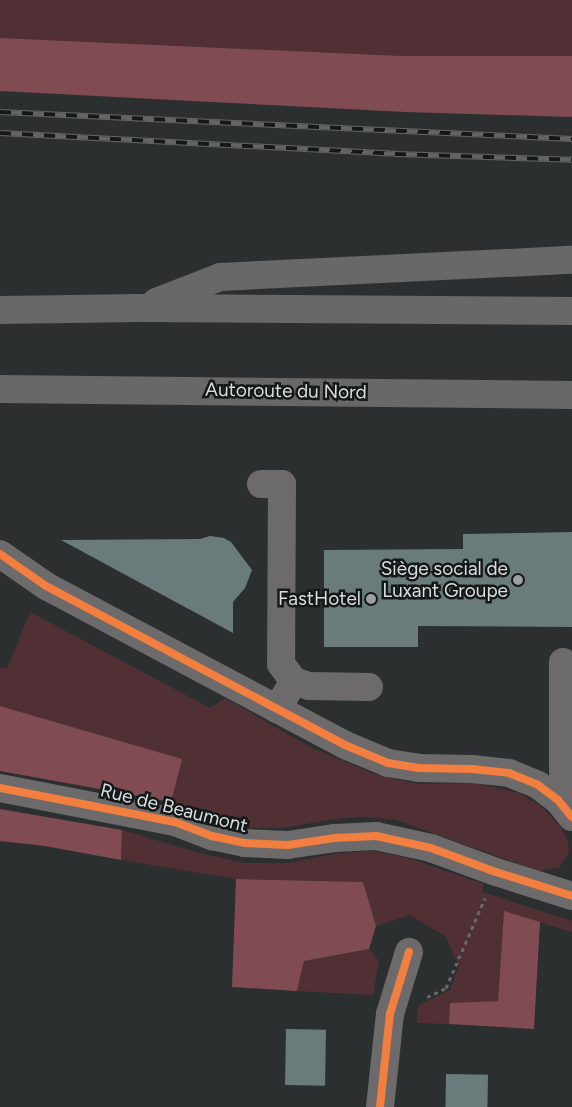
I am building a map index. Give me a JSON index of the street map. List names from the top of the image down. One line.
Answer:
{"streets":{"highway":["Autoroute du Nord"],"street":["Rue de Beaumont"]},"places":["Siège social de Luxant Groupe","FastHotel"]}
